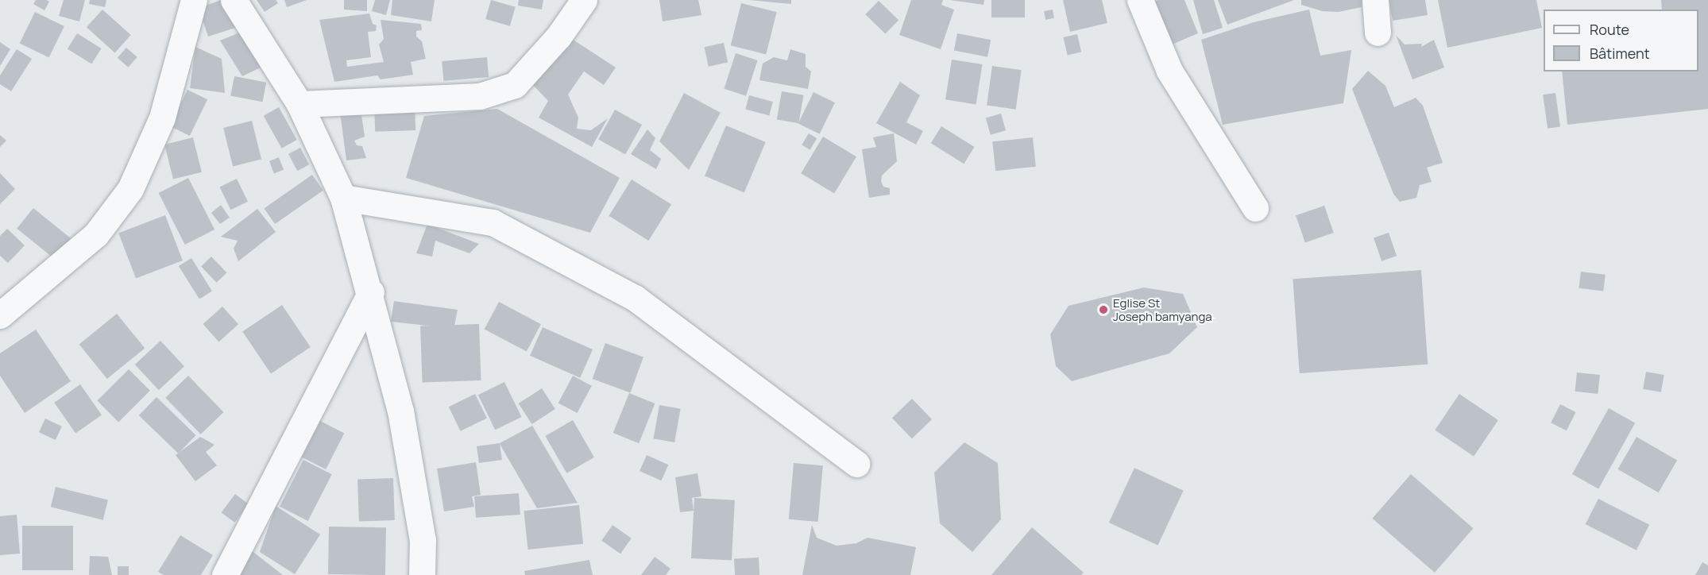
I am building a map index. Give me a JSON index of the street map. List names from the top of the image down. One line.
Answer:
{"places":["Eglise St Joseph bamyanga"],"legend":["Route","Bâtiment"]}
